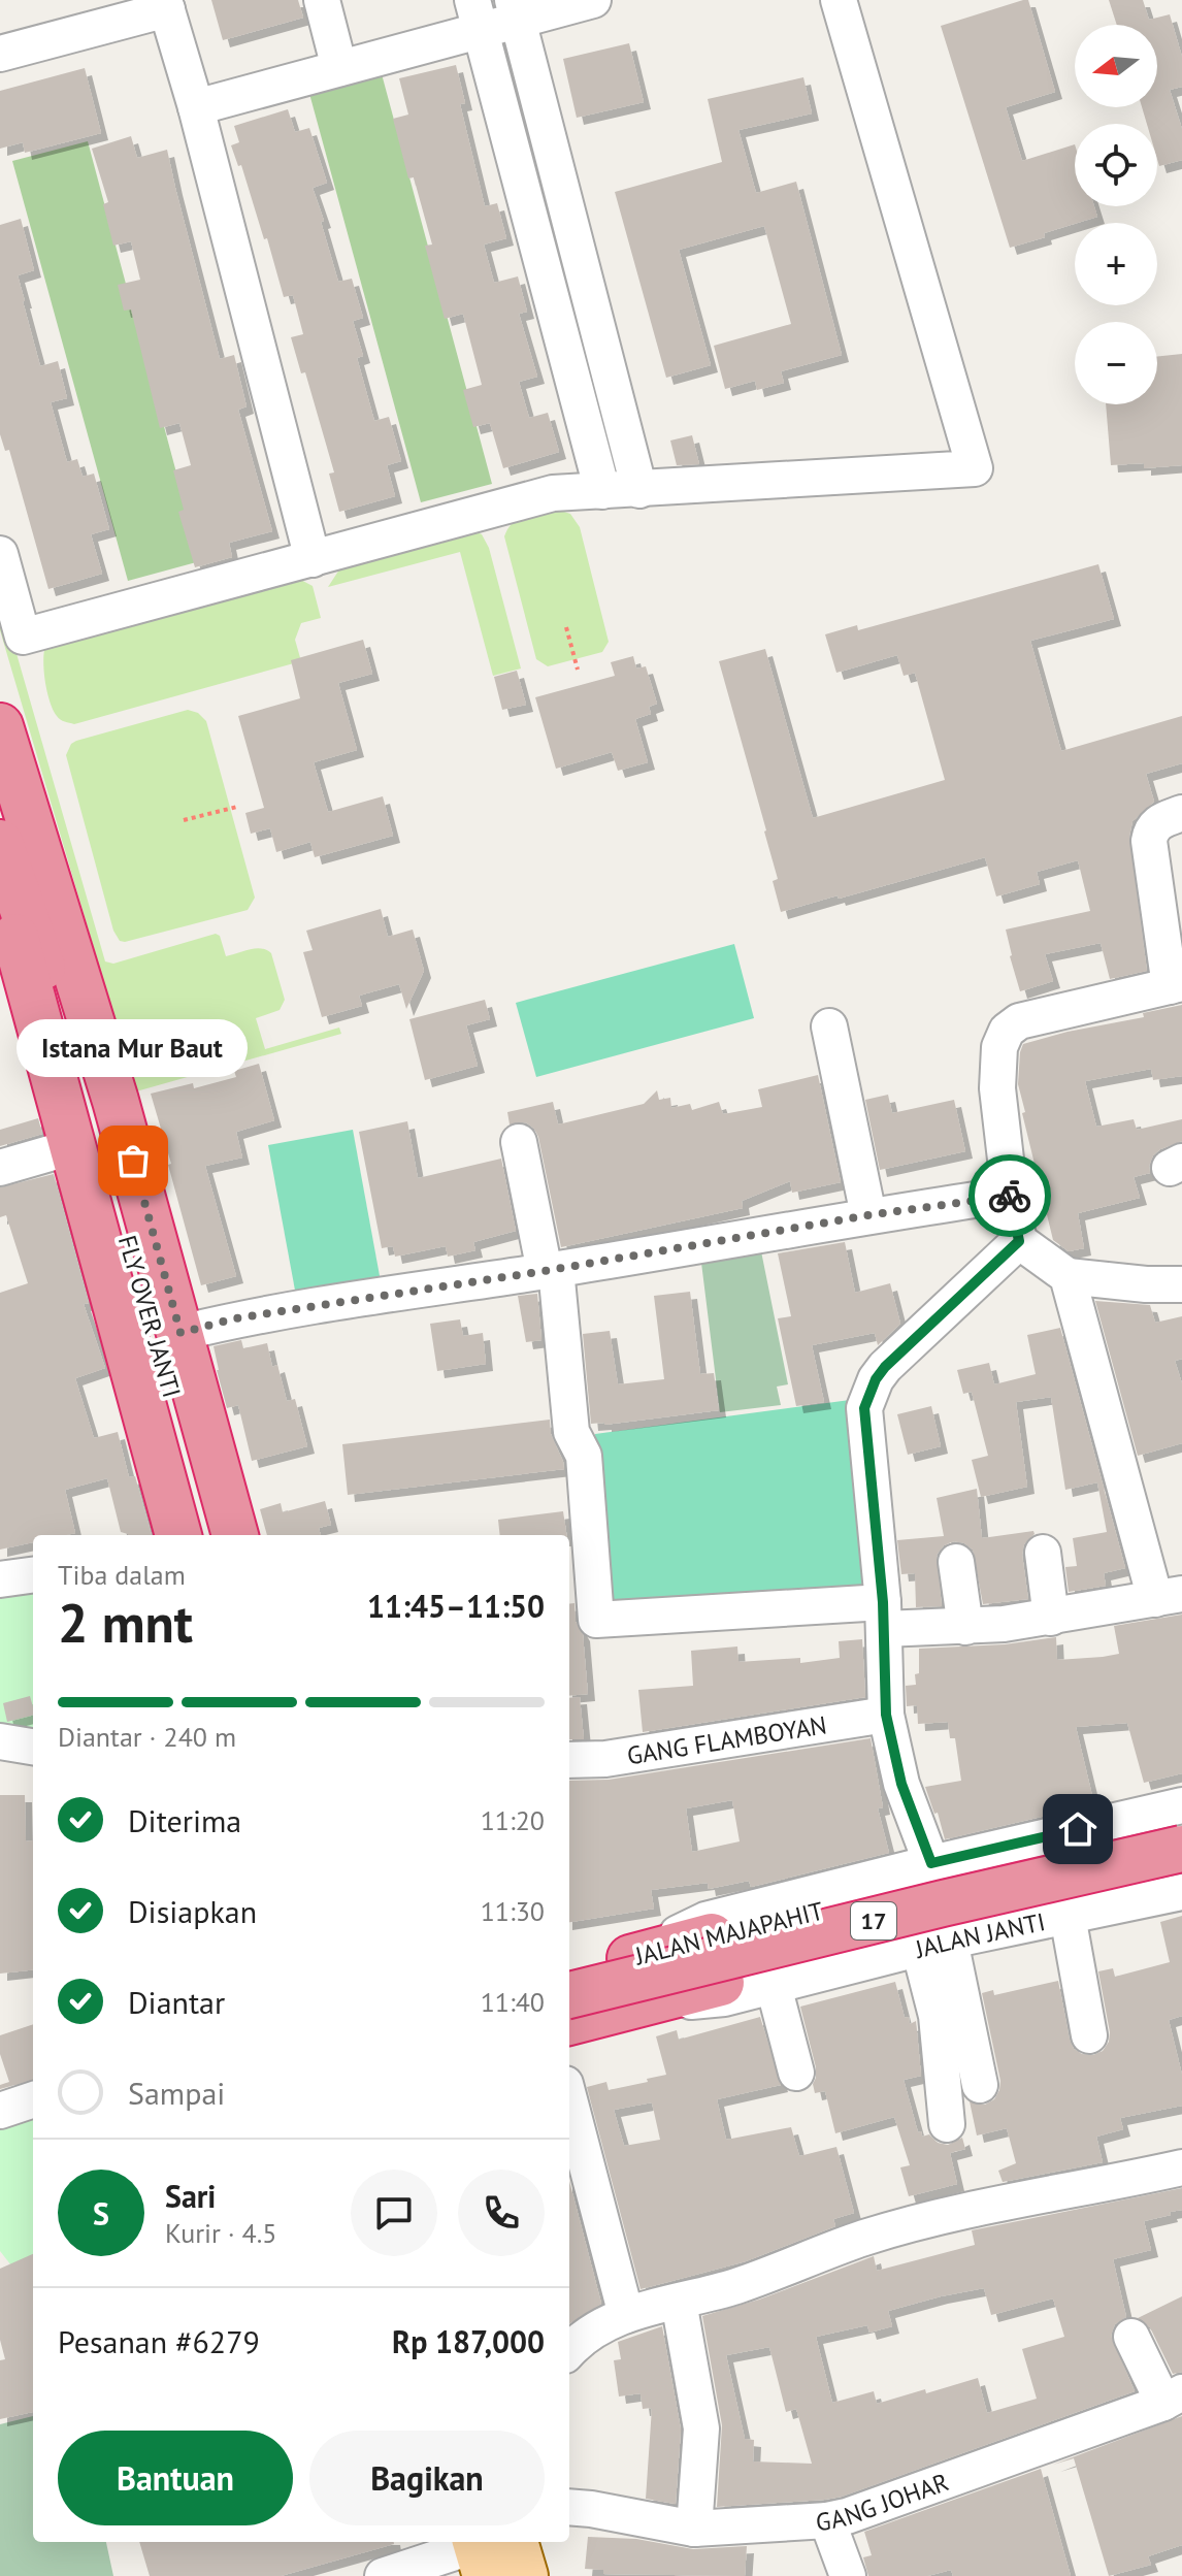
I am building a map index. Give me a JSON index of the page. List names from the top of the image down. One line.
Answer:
{"streets":{"highway":["FLY OVER JANTI","17","JALAN MAJAPAHIT"],"street":["GANG FLAMBOYAN","JALAN JANTI","GANG JOHAR"]},"crossings":[["JALAN MAJAPAHIT","JALAN JANTI"]],"places":["Istana Mur Baut"],"north":"left","page":{"map_buttons":["+","−"],"bubble":"Istana Mur Baut","heading":["2 mnt","Tiba dalam","11:45–11:50"],"panel":["Sari","Kurir · 4.5","Pesanan #6279","Rp 187,000"],"bar":"Diantar · 240 m","list":[["Diterima","11:20"],["Disiapkan","11:30"],["Diantar","11:40"],"Sampai"],"round":"S","buttons":["Bantuan","Bagikan"]}}
